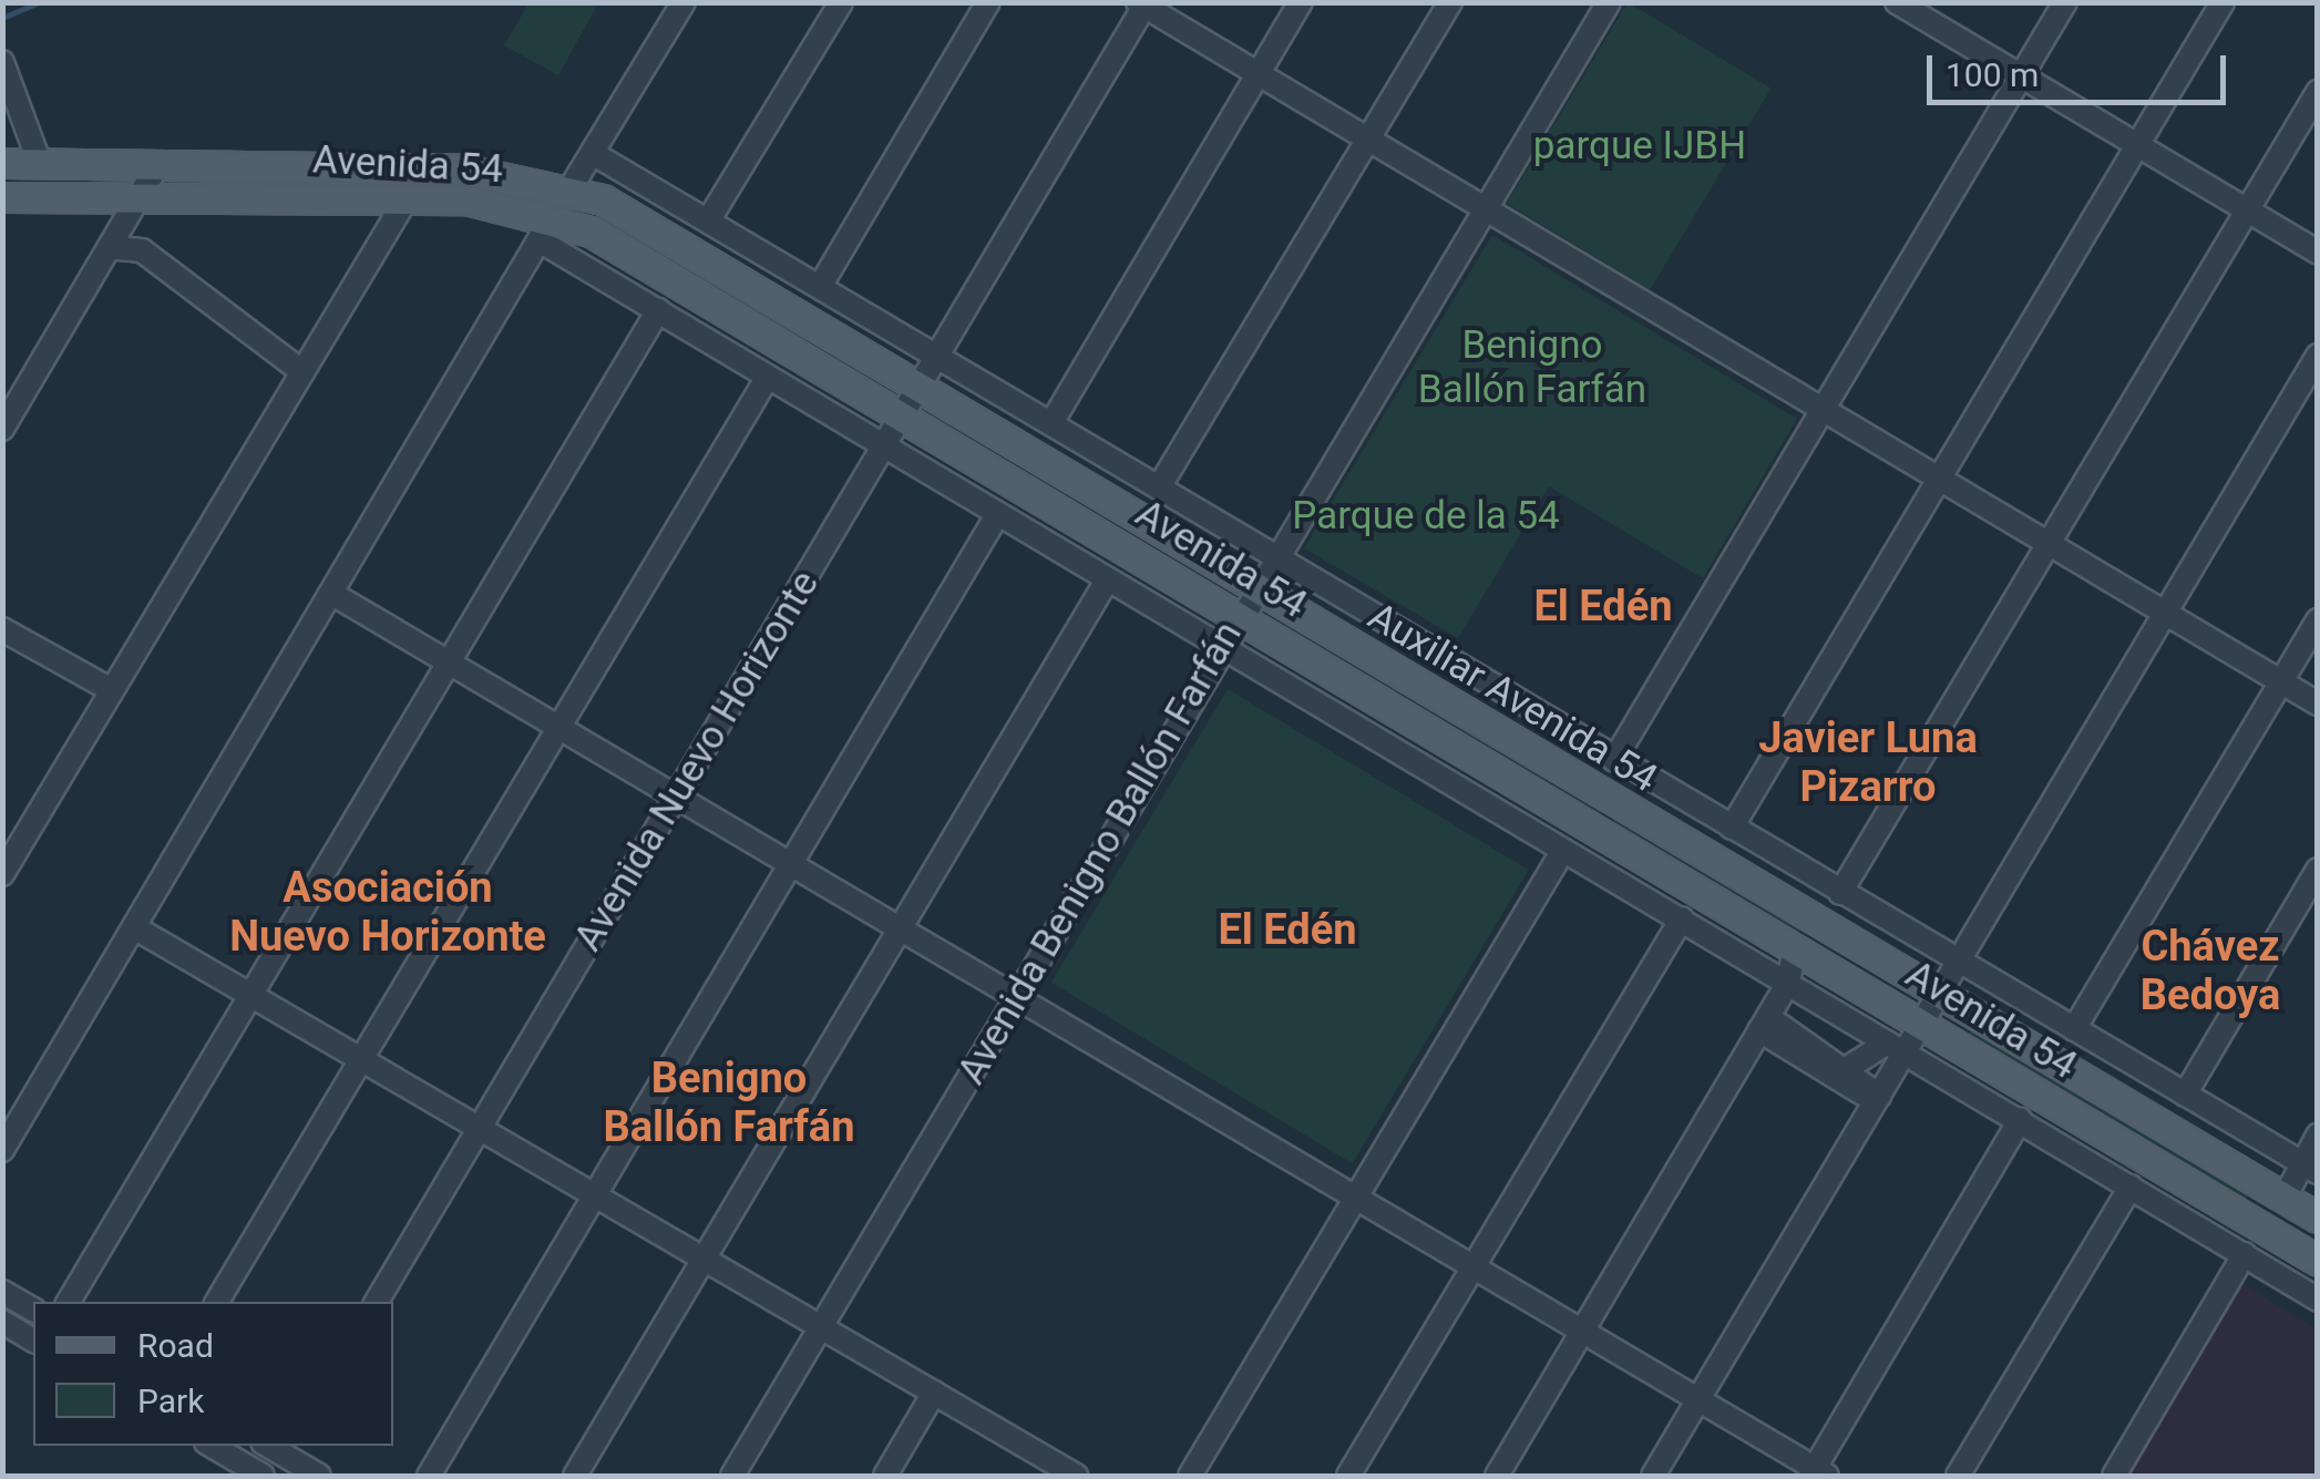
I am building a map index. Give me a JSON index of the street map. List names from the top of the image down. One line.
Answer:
{"streets":{"main road":["Avenida 54"],"street":["Auxiliar Avenida 54","Avenida Nuevo Horizonte","Avenida Benigno Ballón Farfán"]},"crossings":[["Avenida 54","Avenida Nuevo Horizonte"],["Avenida 54","Avenida Benigno Ballón Farfán"],["Auxiliar Avenida 54","Avenida Nuevo Horizonte"],["Auxiliar Avenida 54","Avenida Benigno Ballón Farfán"]],"districts":["El Edén","Javier Luna Pizarro","Asociación Nuevo Horizonte","El Edén","Chávez Bedoya","Benigno Ballón Farfán"],"parks":["parque IJBH","Benigno Ballón Farfán","Parque de la 54"],"legend":["Road","Park"],"scale_bar":"100 m"}
